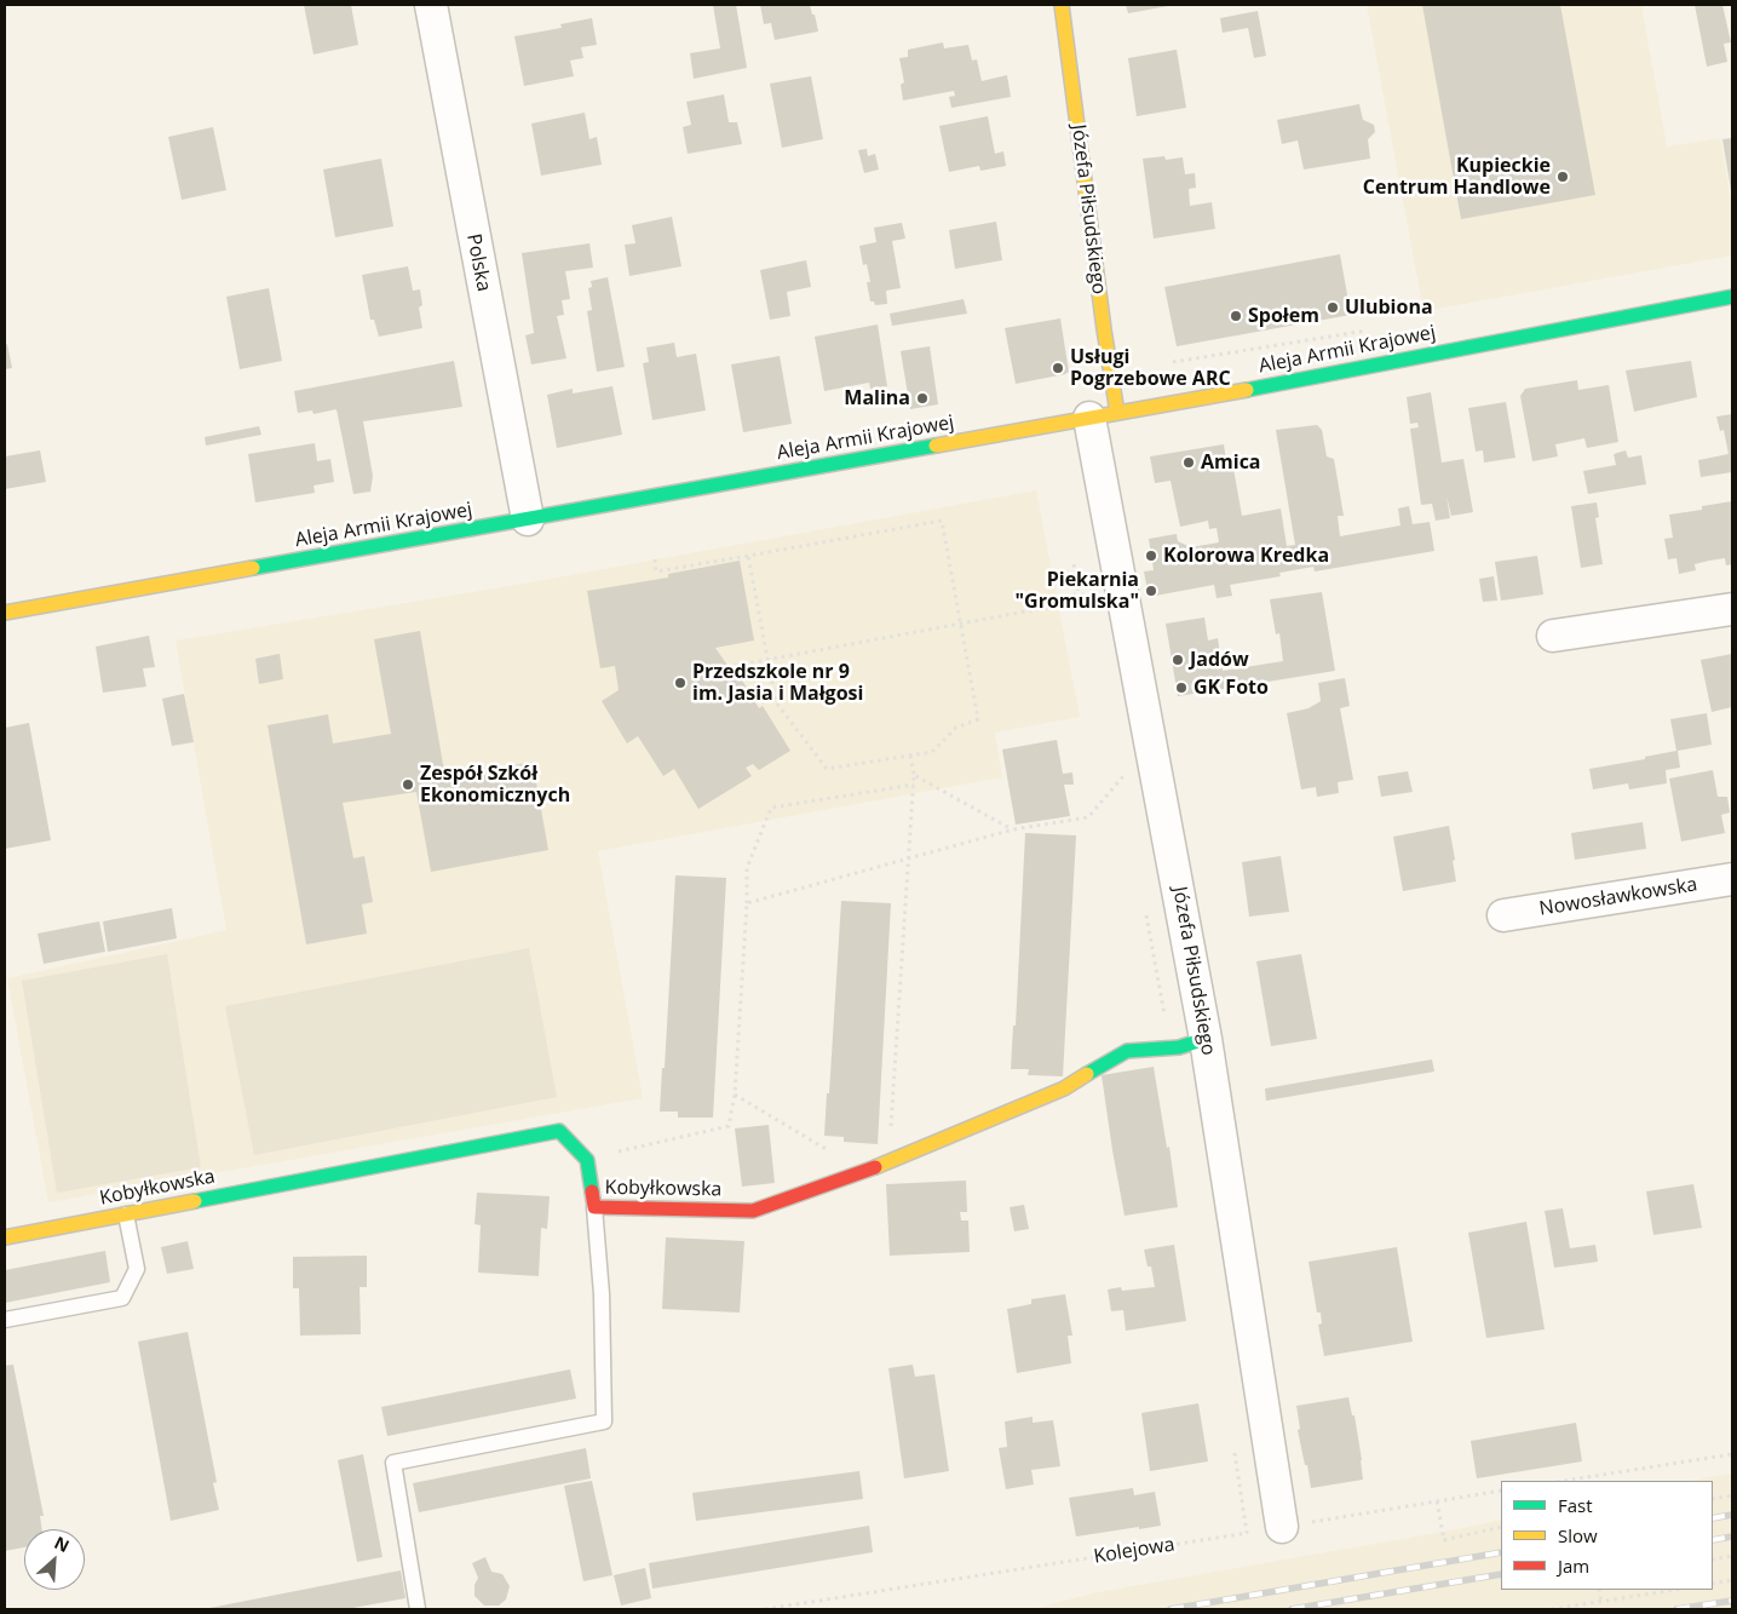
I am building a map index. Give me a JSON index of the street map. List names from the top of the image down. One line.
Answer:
{"streets":{"street":["Józefa Piłsudskiego","Polska","Aleja Armii Krajowej","Nowosławkowska","Kobyłkowska"],"path":["Kolejowa"]},"crossings":[["Józefa Piłsudskiego","Aleja Armii Krajowej"],["Józefa Piłsudskiego","Kobyłkowska"],["Józefa Piłsudskiego","Kolejowa"],["Polska","Aleja Armii Krajowej"]],"places":["Kupieckie Centrum Handlowe","Ulubiona","Społem","Usługi Pogrzebowe ARC","Malina","Amica","Kolorowa Kredka","Piekarnia \"Gromulska\"","Jadów","Przedszkole nr 9 im. Jasia i Małgosi","GK Foto","Zespół Szkół Ekonomicznych"],"legend":["Fast","Slow","Jam"],"north":"top right"}
